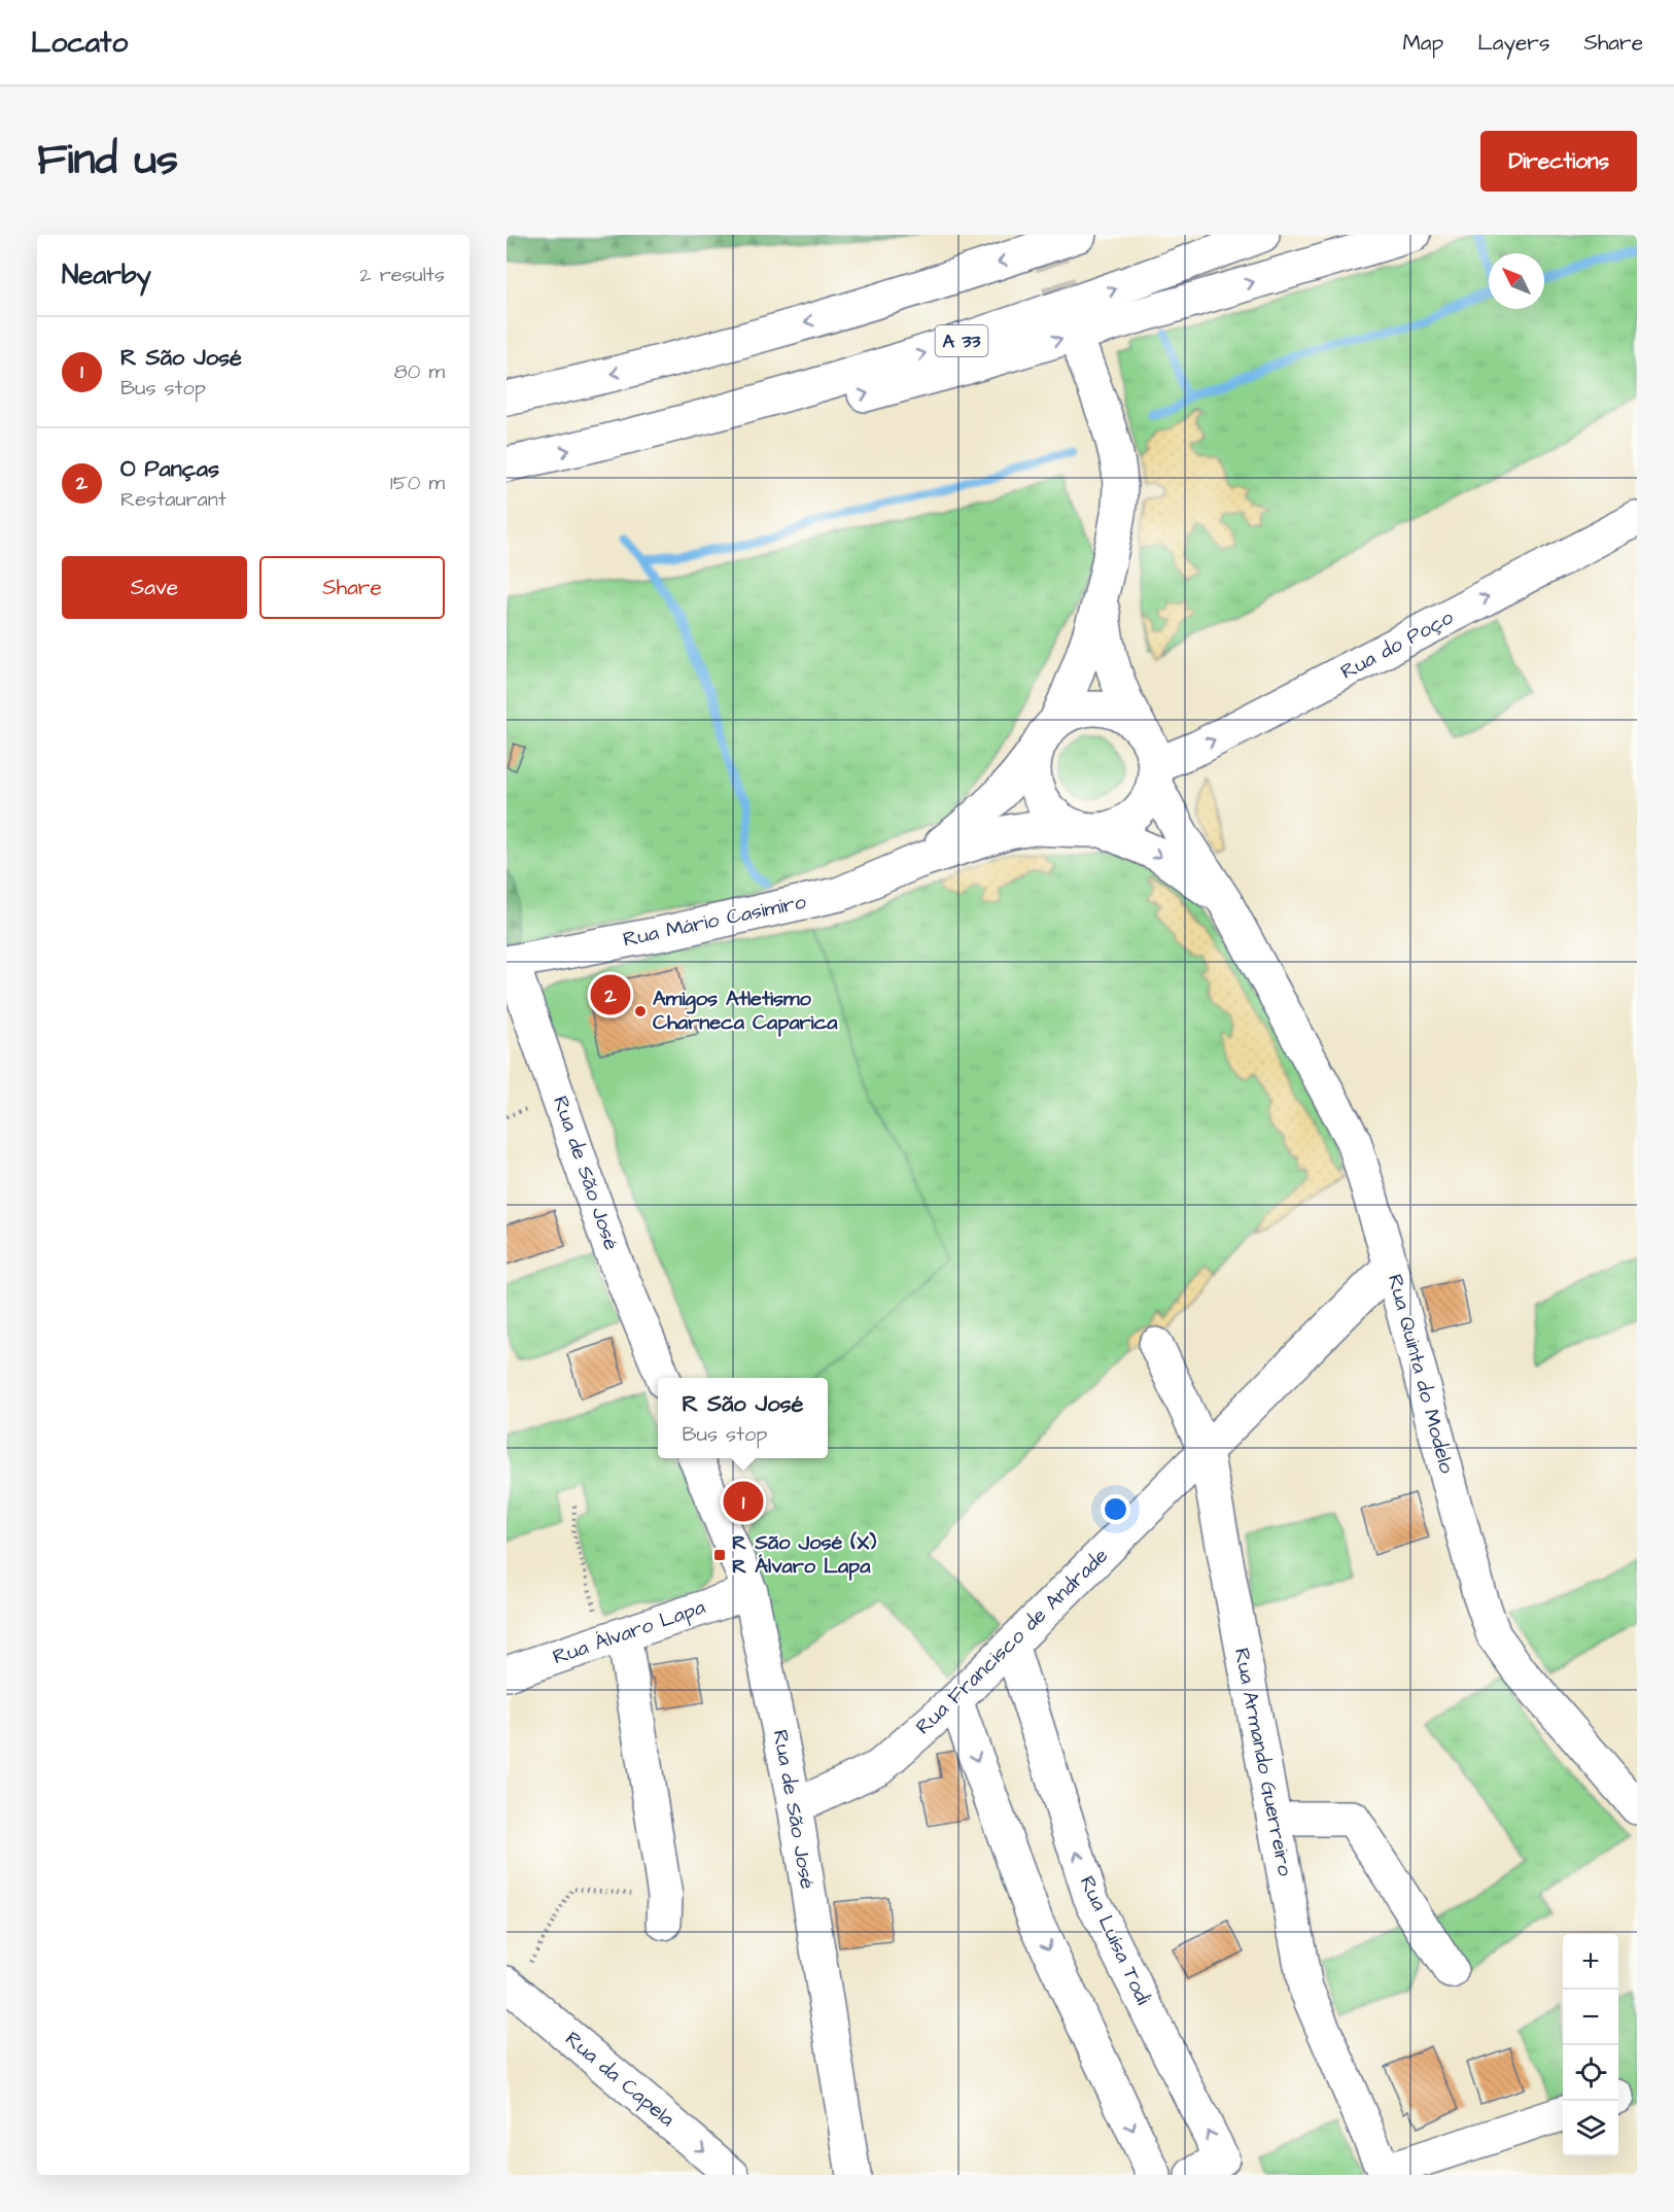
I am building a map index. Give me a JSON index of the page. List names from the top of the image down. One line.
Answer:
{"streets":{"main road":["A 33","Rua do Poço","Rua Mário Casimiro","Rua de São José","Rua Quinta do Modelo","Rua Álvaro Lapa","Rua Francisco de Andrade","Rua Armando Guerreiro","Rua Luísa Todi","Rua da Capela"]},"crossings":[["Rua do Poço","Rua Mário Casimiro"],["Rua do Poço","Rua Quinta do Modelo"],["Rua Mário Casimiro","Rua de São José"],["Rua Mário Casimiro","Rua Quinta do Modelo"],["Rua de São José","Rua Álvaro Lapa"],["Rua de São José","Rua Francisco de Andrade"],["Rua Quinta do Modelo","Rua Francisco de Andrade"],["Rua Francisco de Andrade","Rua Armando Guerreiro"],["Rua Francisco de Andrade","Rua Luísa Todi"]],"one_way":["Rua do Poço","Rua da Capela"],"places":{"other":["Amigos Atletismo Charneca Caparica"],"transit":["R São José (X) R Álvaro Lapa"]},"north":"top left","page":{"header":"Locato","nav":["Map","Layers","Share"],"title":"Find us","buttons":["Directions",["Save","Share"]],"heading":["Nearby","2 results"],"list":[{"mark":"1","name":"R São José","note":"Bus stop","value":"80 m"},{"mark":"2","name":"O Panças","note":"Restaurant","value":"150 m"}],"pins":["2","1"],"popup":["R São José","Bus stop"],"map_buttons":["+","−"]}}
